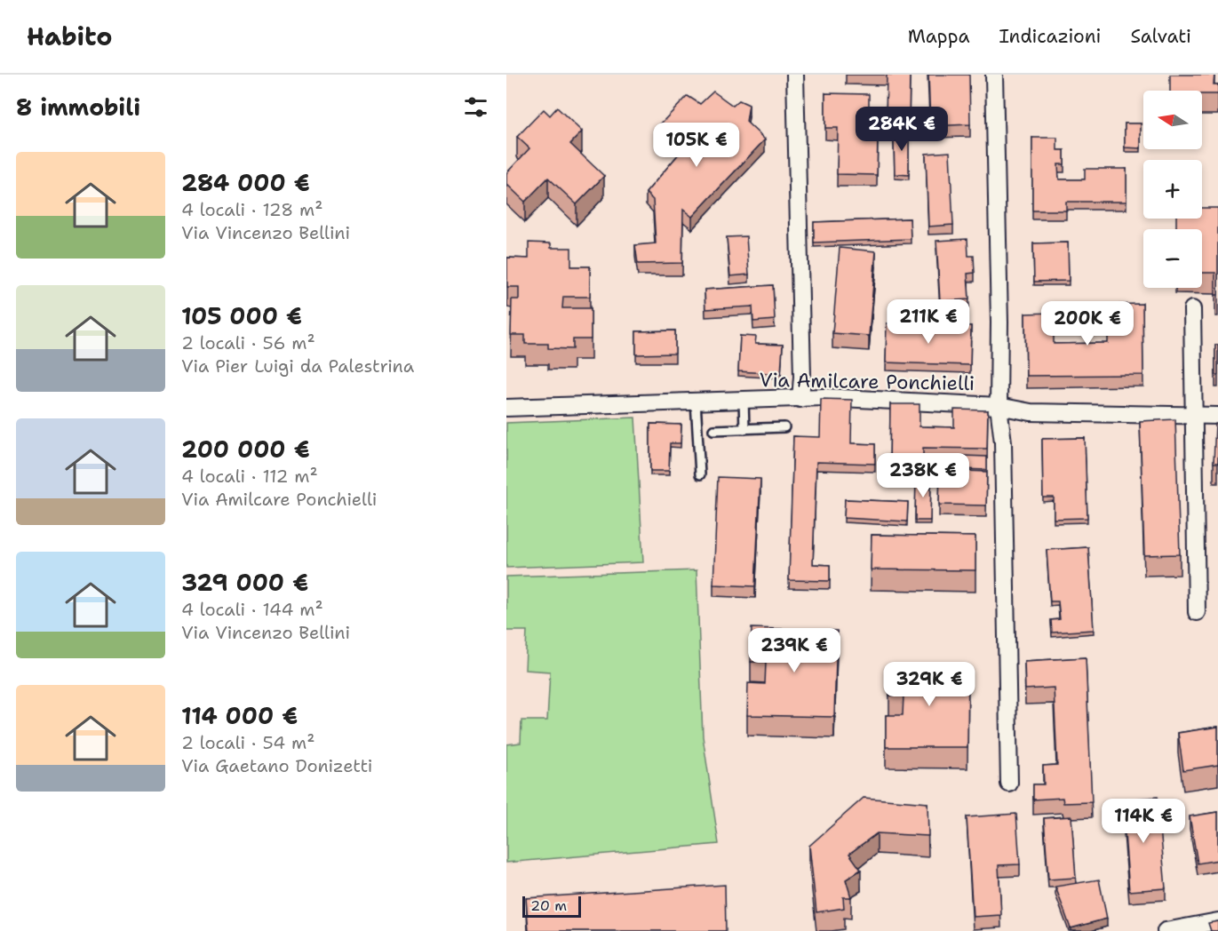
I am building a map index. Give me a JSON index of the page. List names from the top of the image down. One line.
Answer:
{"streets":{"street":["Via Amilcare Ponchielli"]},"scale_bar":"20 m","north":"left","page":{"header":"Habito","nav":["Mappa","Indicazioni","Salvati"],"heading":"8 immobili","map_buttons":["+","−"],"price":["284K €","105K €","211K €","200K €","238K €","239K €","329K €","114K €"],"list":[{"name":"284 000 €","note":"4 locali · 128 m² · Via Vincenzo Bellini"},{"name":"105 000 €","note":"2 locali · 56 m² · Via Pier Luigi da Palestrina"},{"name":"200 000 €","note":"4 locali · 112 m² · Via Amilcare Ponchielli"},{"name":"329 000 €","note":"4 locali · 144 m² · Via Vincenzo Bellini"},{"name":"114 000 €","note":"2 locali · 54 m² · Via Gaetano Donizetti"}],"scale":"20 m"}}
